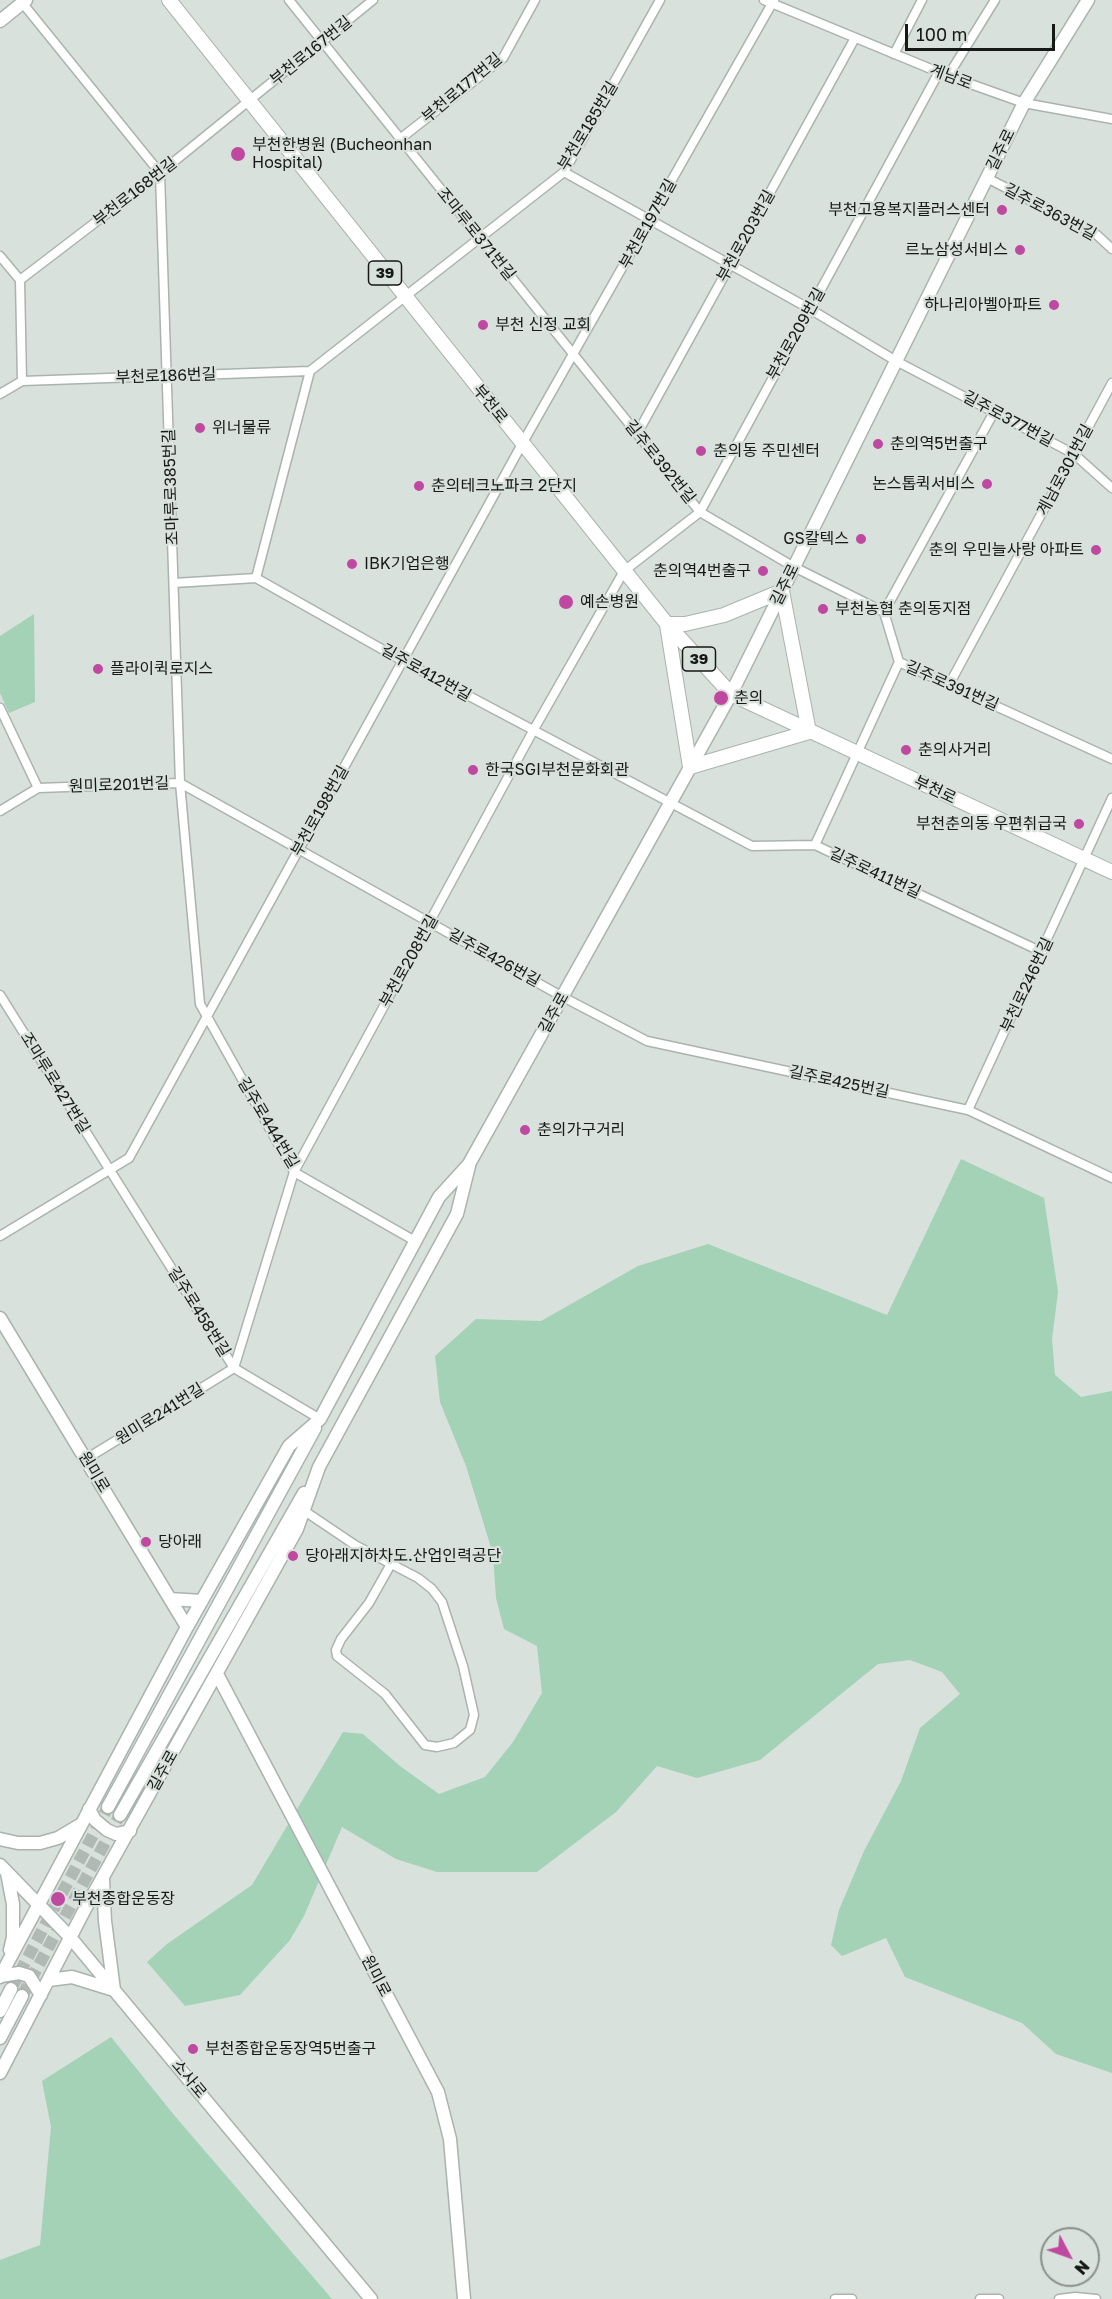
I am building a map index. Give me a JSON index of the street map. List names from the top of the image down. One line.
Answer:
{"streets":{"main road":["39","부천로"],"street":["부천로167번길","계남로","부천로177번길","부천로185번길","길주로","부천로168번길","길주로363번길","부천로197번길","조마루로371번길","부천로203번길","부천로209번길","부천로186번길","길주로377번길","길주로392번길","계남로301번길","조마루로385번길","길주로412번길","길주로391번길","원미로201번길","부천로198번길","길주로411번길","길주로426번길","부천로208번길","부천로246번길","길주로425번길","조마루로427번길","길주로444번길","길주로458번길","원미로241번길","원미로","소사로"]},"crossings":[["부천로167번길","부천로168번길"],["부천로167번길","조마루로371번길"],["부천로167번길","부천로"],["계남로","길주로"],["계남로","부천로197번길"],["계남로","부천로203번길"],["계남로","부천로209번길"],["부천로177번길","조마루로371번길"],["부천로185번길","조마루로371번길"],["부천로185번길","부천로"],["부천로185번길","길주로377번길"],["길주로","길주로363번길"],["길주로","부천로"],["길주로","길주로377번길"],["길주로","길주로392번길"],["길주로","길주로412번길"],["길주로","길주로411번길"],["길주로","길주로426번길"],["길주로","길주로425번길"],["길주로","길주로444번길"],["길주로","길주로458번길"],["길주로","원미로"],["길주로","소사로"],["부천로168번길","부천로"],["부천로168번길","조마루로385번길"],["부천로197번길","조마루로371번길"],["부천로197번길","부천로"],["부천로197번길","길주로377번길"],["부천로197번길","길주로392번길"],["부천로197번길","부천로198번길"],["조마루로371번길","길주로392번길"],["부천로203번길","길주로377번길"],["부천로203번길","길주로392번길"],["부천로209번길","부천로"],["부천로209번길","길주로377번길"],["부천로209번길","길주로392번길"],["부천로209번길","부천로208번길"],["부천로186번길","조마루로385번길"],["부천로","부천로198번길"],["부천로","부천로208번길"],["부천로","부천로246번길"],["길주로377번길","계남로301번길"],["계남로301번길","길주로391번길"],["조마루로385번길","원미로201번길"],["조마루로385번길","부천로198번길"],["조마루로385번길","길주로444번길"],["길주로412번길","부천로198번길"],["길주로412번길","길주로411번길"],["길주로412번길","부천로208번길"],["원미로201번길","부천로198번길"],["원미로201번길","길주로426번길"],["부천로198번길","길주로426번길"],["부천로198번길","조마루로427번길"],["부천로198번길","길주로444번길"],["부천로198번길","길주로458번길"],["길주로411번길","부천로246번길"],["길주로426번길","부천로208번길"],["길주로426번길","길주로425번길"],["부천로208번길","길주로444번길"],["부천로208번길","길주로458번길"],["부천로208번길","원미로241번길"],["부천로246번길","길주로425번길"],["조마루로427번길","길주로458번길"],["길주로458번길","원미로241번길"],["원미로241번길","원미로"]],"places":["부천한병원 (Bucheonhan Hospital)","부천고용복지플러스센터","르노삼성서비스","하나리아벨아파트","부천 신정 교회","위너물류","춘의역5번출구","춘의동 주민센터","논스톱퀵서비스","춘의테크노파크 2단지","GS칼텍스","춘의 우민늘사랑 아파트","IBK기업은행","춘의역4번출구","예손병원","부천농협 춘의동지점","플라이퀵로지스","춘의","춘의사거리","한국SGI부천문화회관","부천춘의동 우편취급국","춘의가구거리","당아래","당아래지하차도.산업인력공단","부천종합운동장","부천종합운동장역5번출구"],"scale_bar":"100 m","north":"bottom right"}
